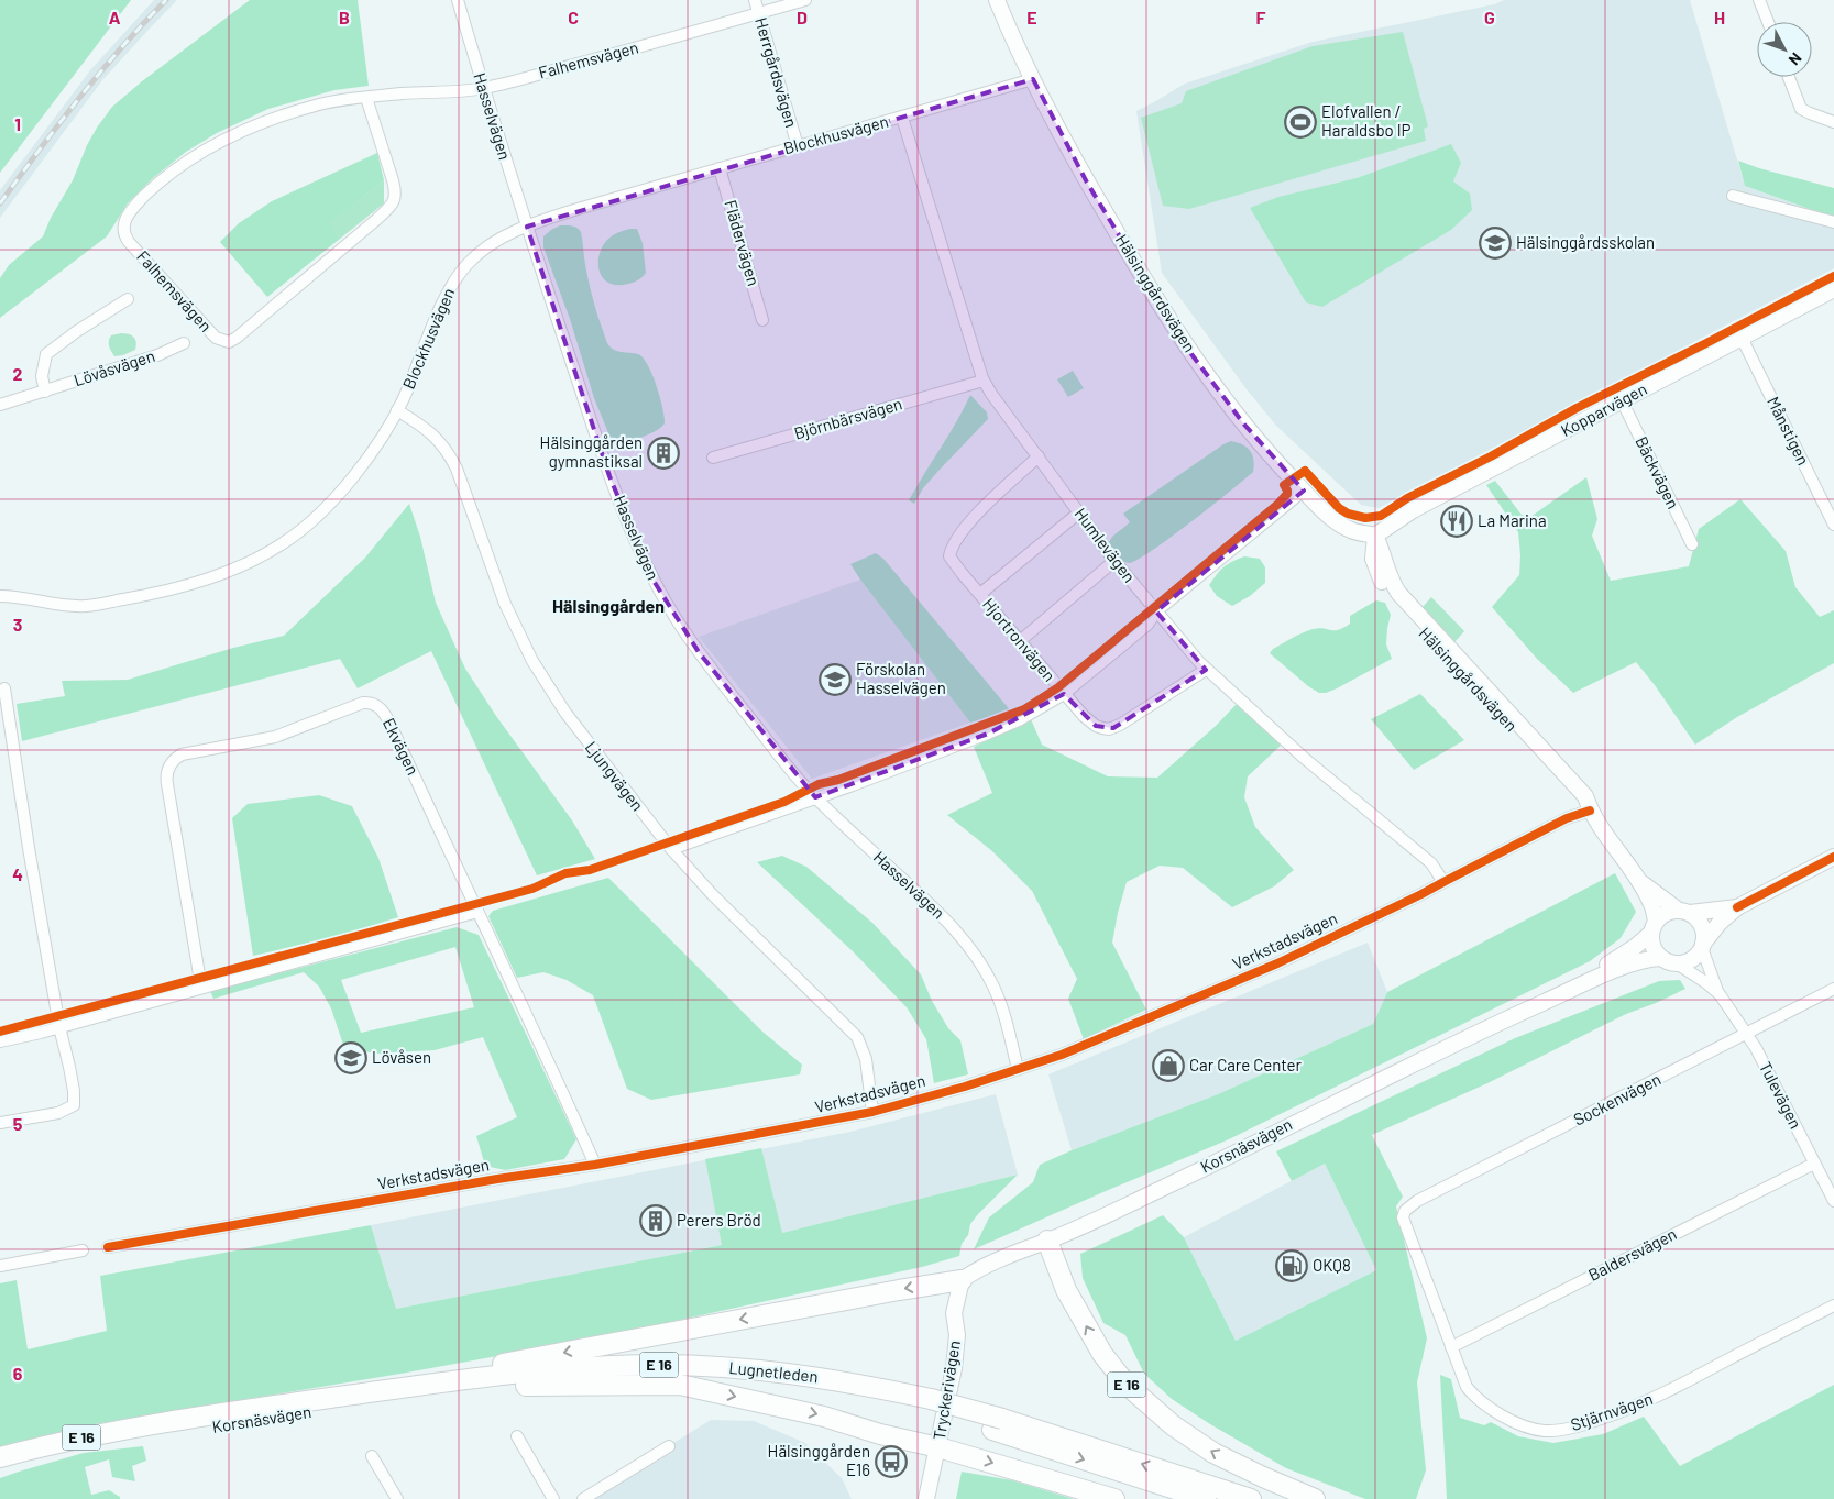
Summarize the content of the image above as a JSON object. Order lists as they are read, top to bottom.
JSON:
{
  "streets": {
    "highway": ["Korsnäsvägen", "E 16", "Lugnetleden"],
    "street": [
      "Falhemsvägen",
      "Herrgårdsvägen",
      "Hasselvägen",
      "Blockhusvägen",
      "Flädervägen",
      "Hälsinggårdsvägen",
      "Lövåsvägen",
      "Kopparvägen",
      "Björnbärsvägen",
      "Månstigen",
      "Bäckvägen",
      "Humlevägen",
      "Hjortronvägen",
      "Ekvägen",
      "Ljungvägen",
      "Verkstadsvägen",
      "Tulevägen",
      "Sockenvägen",
      "Baldersvägen",
      "Tryckerivägen",
      "Stjärnvägen"
    ]
  },
  "crossings": [
    ["Falhemsvägen", "Herrgårdsvägen"],
    ["Falhemsvägen", "Hasselvägen"],
    ["Herrgårdsvägen", "Blockhusvägen"],
    ["Hasselvägen", "Blockhusvägen"],
    ["Hasselvägen", "Verkstadsvägen"],
    ["Blockhusvägen", "Flädervägen"],
    ["Blockhusvägen", "Hälsinggårdsvägen"],
    ["Blockhusvägen", "Humlevägen"],
    ["Blockhusvägen", "Ljungvägen"],
    ["Hälsinggårdsvägen", "Kopparvägen"],
    ["Hälsinggårdsvägen", "Verkstadsvägen"],
    ["Hälsinggårdsvägen", "Tulevägen"],
    ["Hälsinggårdsvägen", "Korsnäsvägen"],
    ["Kopparvägen", "Månstigen"],
    ["Kopparvägen", "Bäckvägen"],
    ["Björnbärsvägen", "Humlevägen"],
    ["Humlevägen", "Hjortronvägen"],
    ["Humlevägen", "Verkstadsvägen"],
    ["Ekvägen", "Verkstadsvägen"],
    ["Ljungvägen", "Verkstadsvägen"],
    ["Tulevägen", "Sockenvägen"],
    ["Tulevägen", "Korsnäsvägen"],
    ["Tulevägen", "Baldersvägen"],
    ["Sockenvägen", "Stjärnvägen"],
    ["Korsnäsvägen", "E 16"],
    ["Korsnäsvägen", "Lugnetleden"],
    ["Korsnäsvägen", "Tryckerivägen"],
    ["Baldersvägen", "Stjärnvägen"],
    ["E 16", "Lugnetleden"],
    ["E 16", "Tryckerivägen"]
  ],
  "districts": ["Hälsinggården"],
  "places": {
    "sports": ["Elofvallen / Haraldsbo IP"],
    "school or university": ["Hälsinggårdsskolan", "Förskolan Hasselvägen", "Lövåsen"],
    "building": ["Hälsinggården gymnastiksal", "Perers Bröd"],
    "restaurant": ["La Marina"],
    "shop": ["Car Care Center"],
    "fuel station": ["OKQ8"],
    "bus stop": ["Hälsinggården E16"]
  },
  "north": "bottom right",
  "grid": {
    "columns": [
      "A",
      "B",
      "C",
      "D",
      "E",
      "F",
      "G",
      "H"
    ],
    "rows": [
      "1",
      "2",
      "3",
      "4",
      "5",
      "6"
    ]
  }
}
